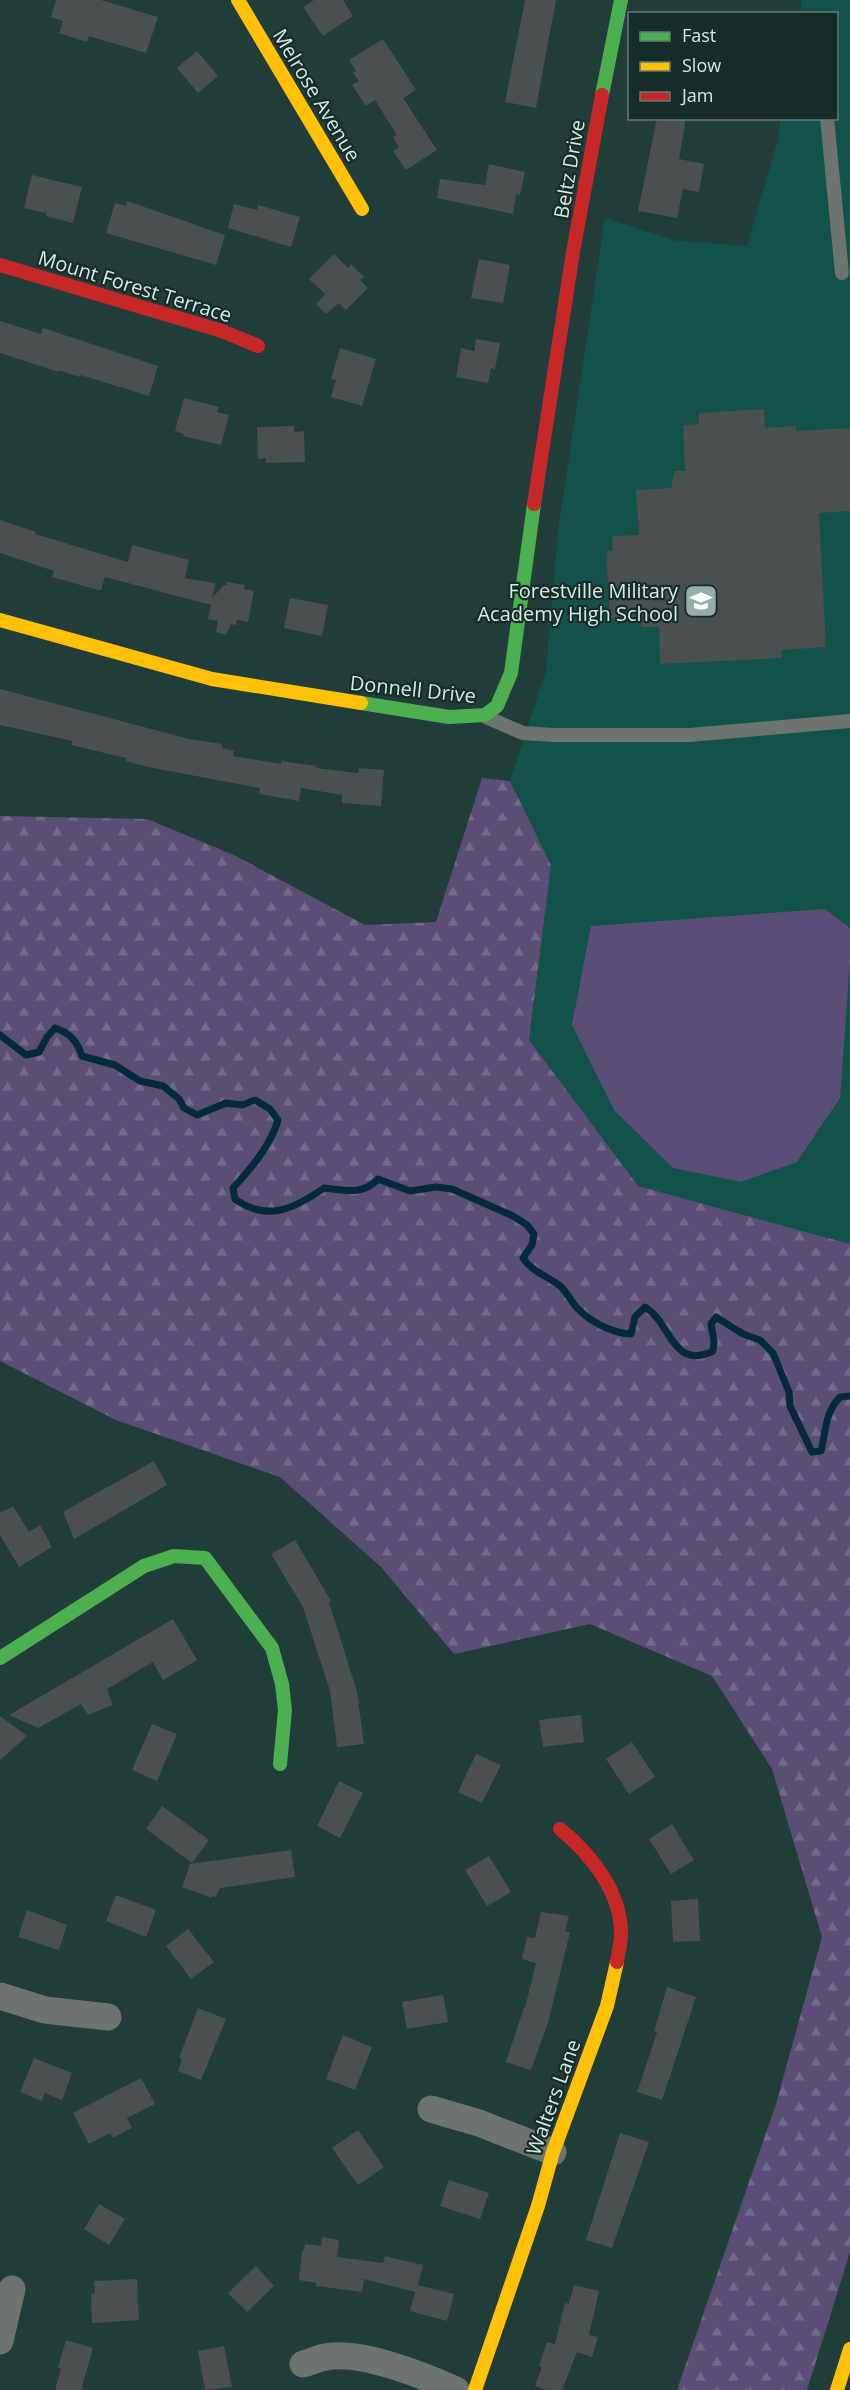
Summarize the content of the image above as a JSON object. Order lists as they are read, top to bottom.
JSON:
{
  "streets": {
    "main road": [
      "Melrose Avenue",
      "Beltz Drive",
      "Mount Forest Terrace",
      "Donnell Drive",
      "Walters Lane"
    ]
  },
  "crossings": [
    ["Beltz Drive", "Donnell Drive"]
  ],
  "places": {
    "school or university": ["Forestville Military Academy High School"]
  },
  "legend": ["Fast", "Slow", "Jam"]
}
